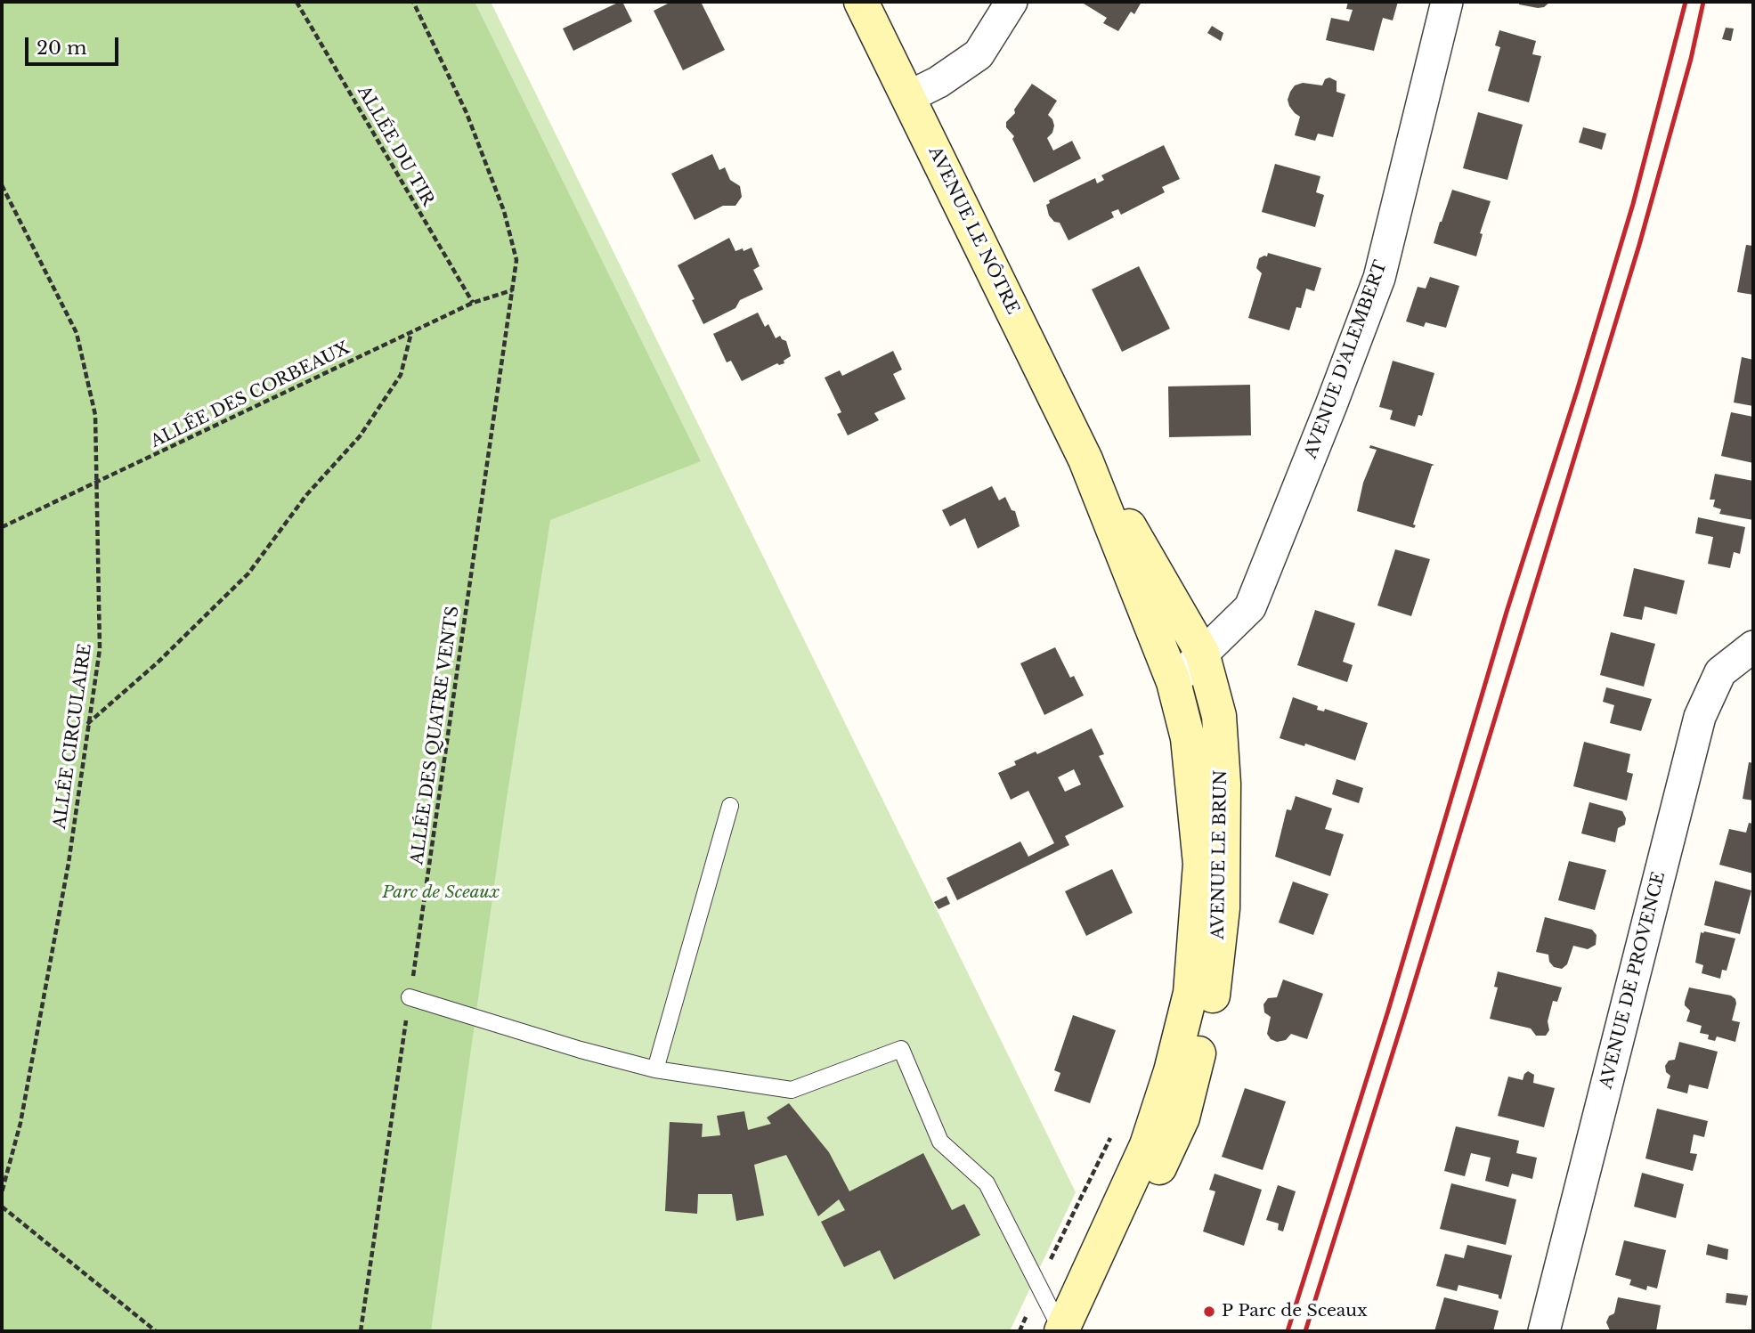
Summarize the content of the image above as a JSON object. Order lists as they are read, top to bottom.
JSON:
{
  "streets": {
    "main road": ["AVENUE LE NÔTRE", "AVENUE LE BRUN"],
    "street": ["AVENUE D'ALEMBERT", "AVENUE DE PROVENCE"],
    "path": [
      "ALLÉE DU TIR",
      "ALLÉE DES CORBEAUX",
      "ALLÉE DES QUATRE VENTS",
      "ALLÉE CIRCULAIRE"
    ]
  },
  "crossings": [
    ["ALLÉE DU TIR", "ALLÉE DES CORBEAUX"],
    ["AVENUE LE NÔTRE", "AVENUE D'ALEMBERT"],
    ["AVENUE LE NÔTRE", "AVENUE LE BRUN"],
    ["AVENUE D'ALEMBERT", "AVENUE LE BRUN"],
    ["ALLÉE DES CORBEAUX", "ALLÉE DES QUATRE VENTS"],
    ["ALLÉE DES CORBEAUX", "ALLÉE CIRCULAIRE"]
  ],
  "parks": ["Parc de Sceaux"],
  "places": ["P Parc de Sceaux"],
  "scale_bar": "20 m"
}
